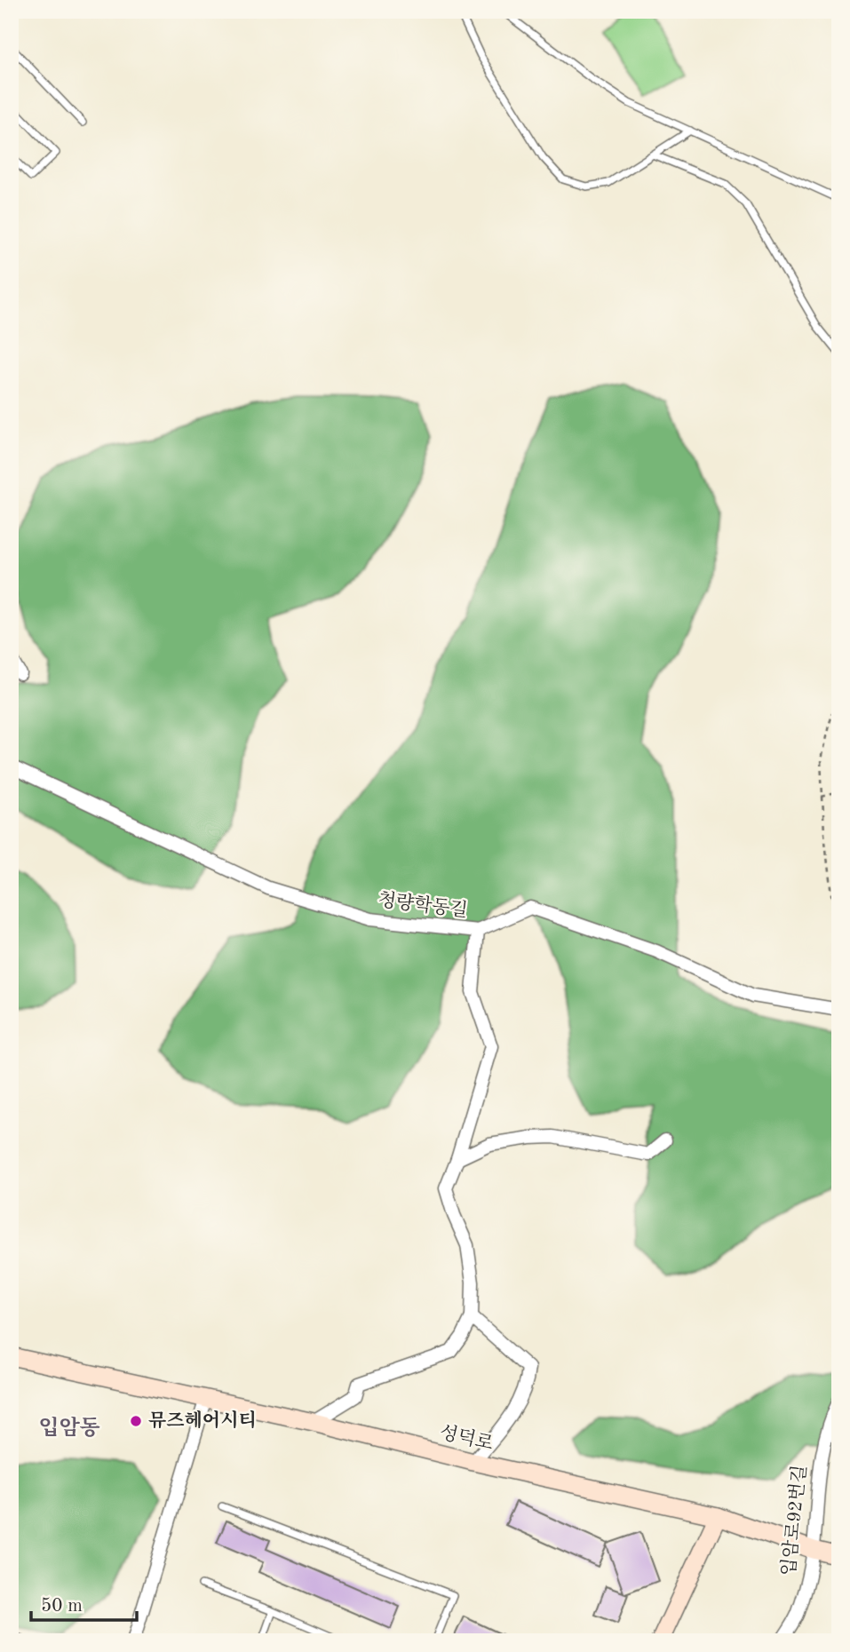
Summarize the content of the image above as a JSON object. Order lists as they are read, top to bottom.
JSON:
{
  "streets": {
    "street": ["청량학동길", "성덕로", "입암로92번길"]
  },
  "crossings": [
    ["성덕로", "입암로92번길"]
  ],
  "districts": ["입암동"],
  "places": ["뮤즈헤어시티"],
  "scale_bar": "50 m"
}
